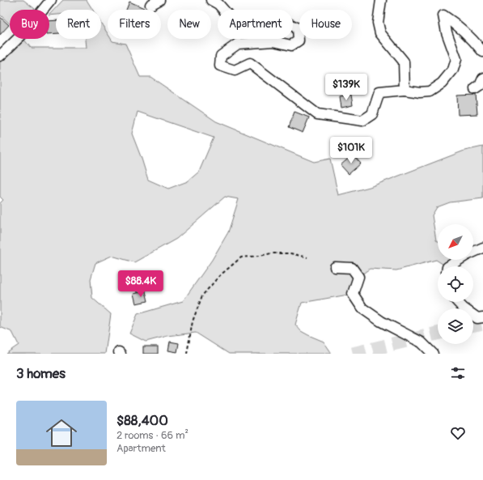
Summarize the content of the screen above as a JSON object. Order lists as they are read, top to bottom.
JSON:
{
  "north": "bottom left",
  "page": {
    "chip": [
      "Buy",
      "Rent",
      "Filters",
      "New",
      "Apartment",
      "House"
    ],
    "price": ["$139K", "$101K", "$88.4K"],
    "heading": "3 homes",
    "list": [
      {
        "name": "$88,400",
        "note": "2 rooms · 66 m² · Apartment"
      }
    ]
  }
}
